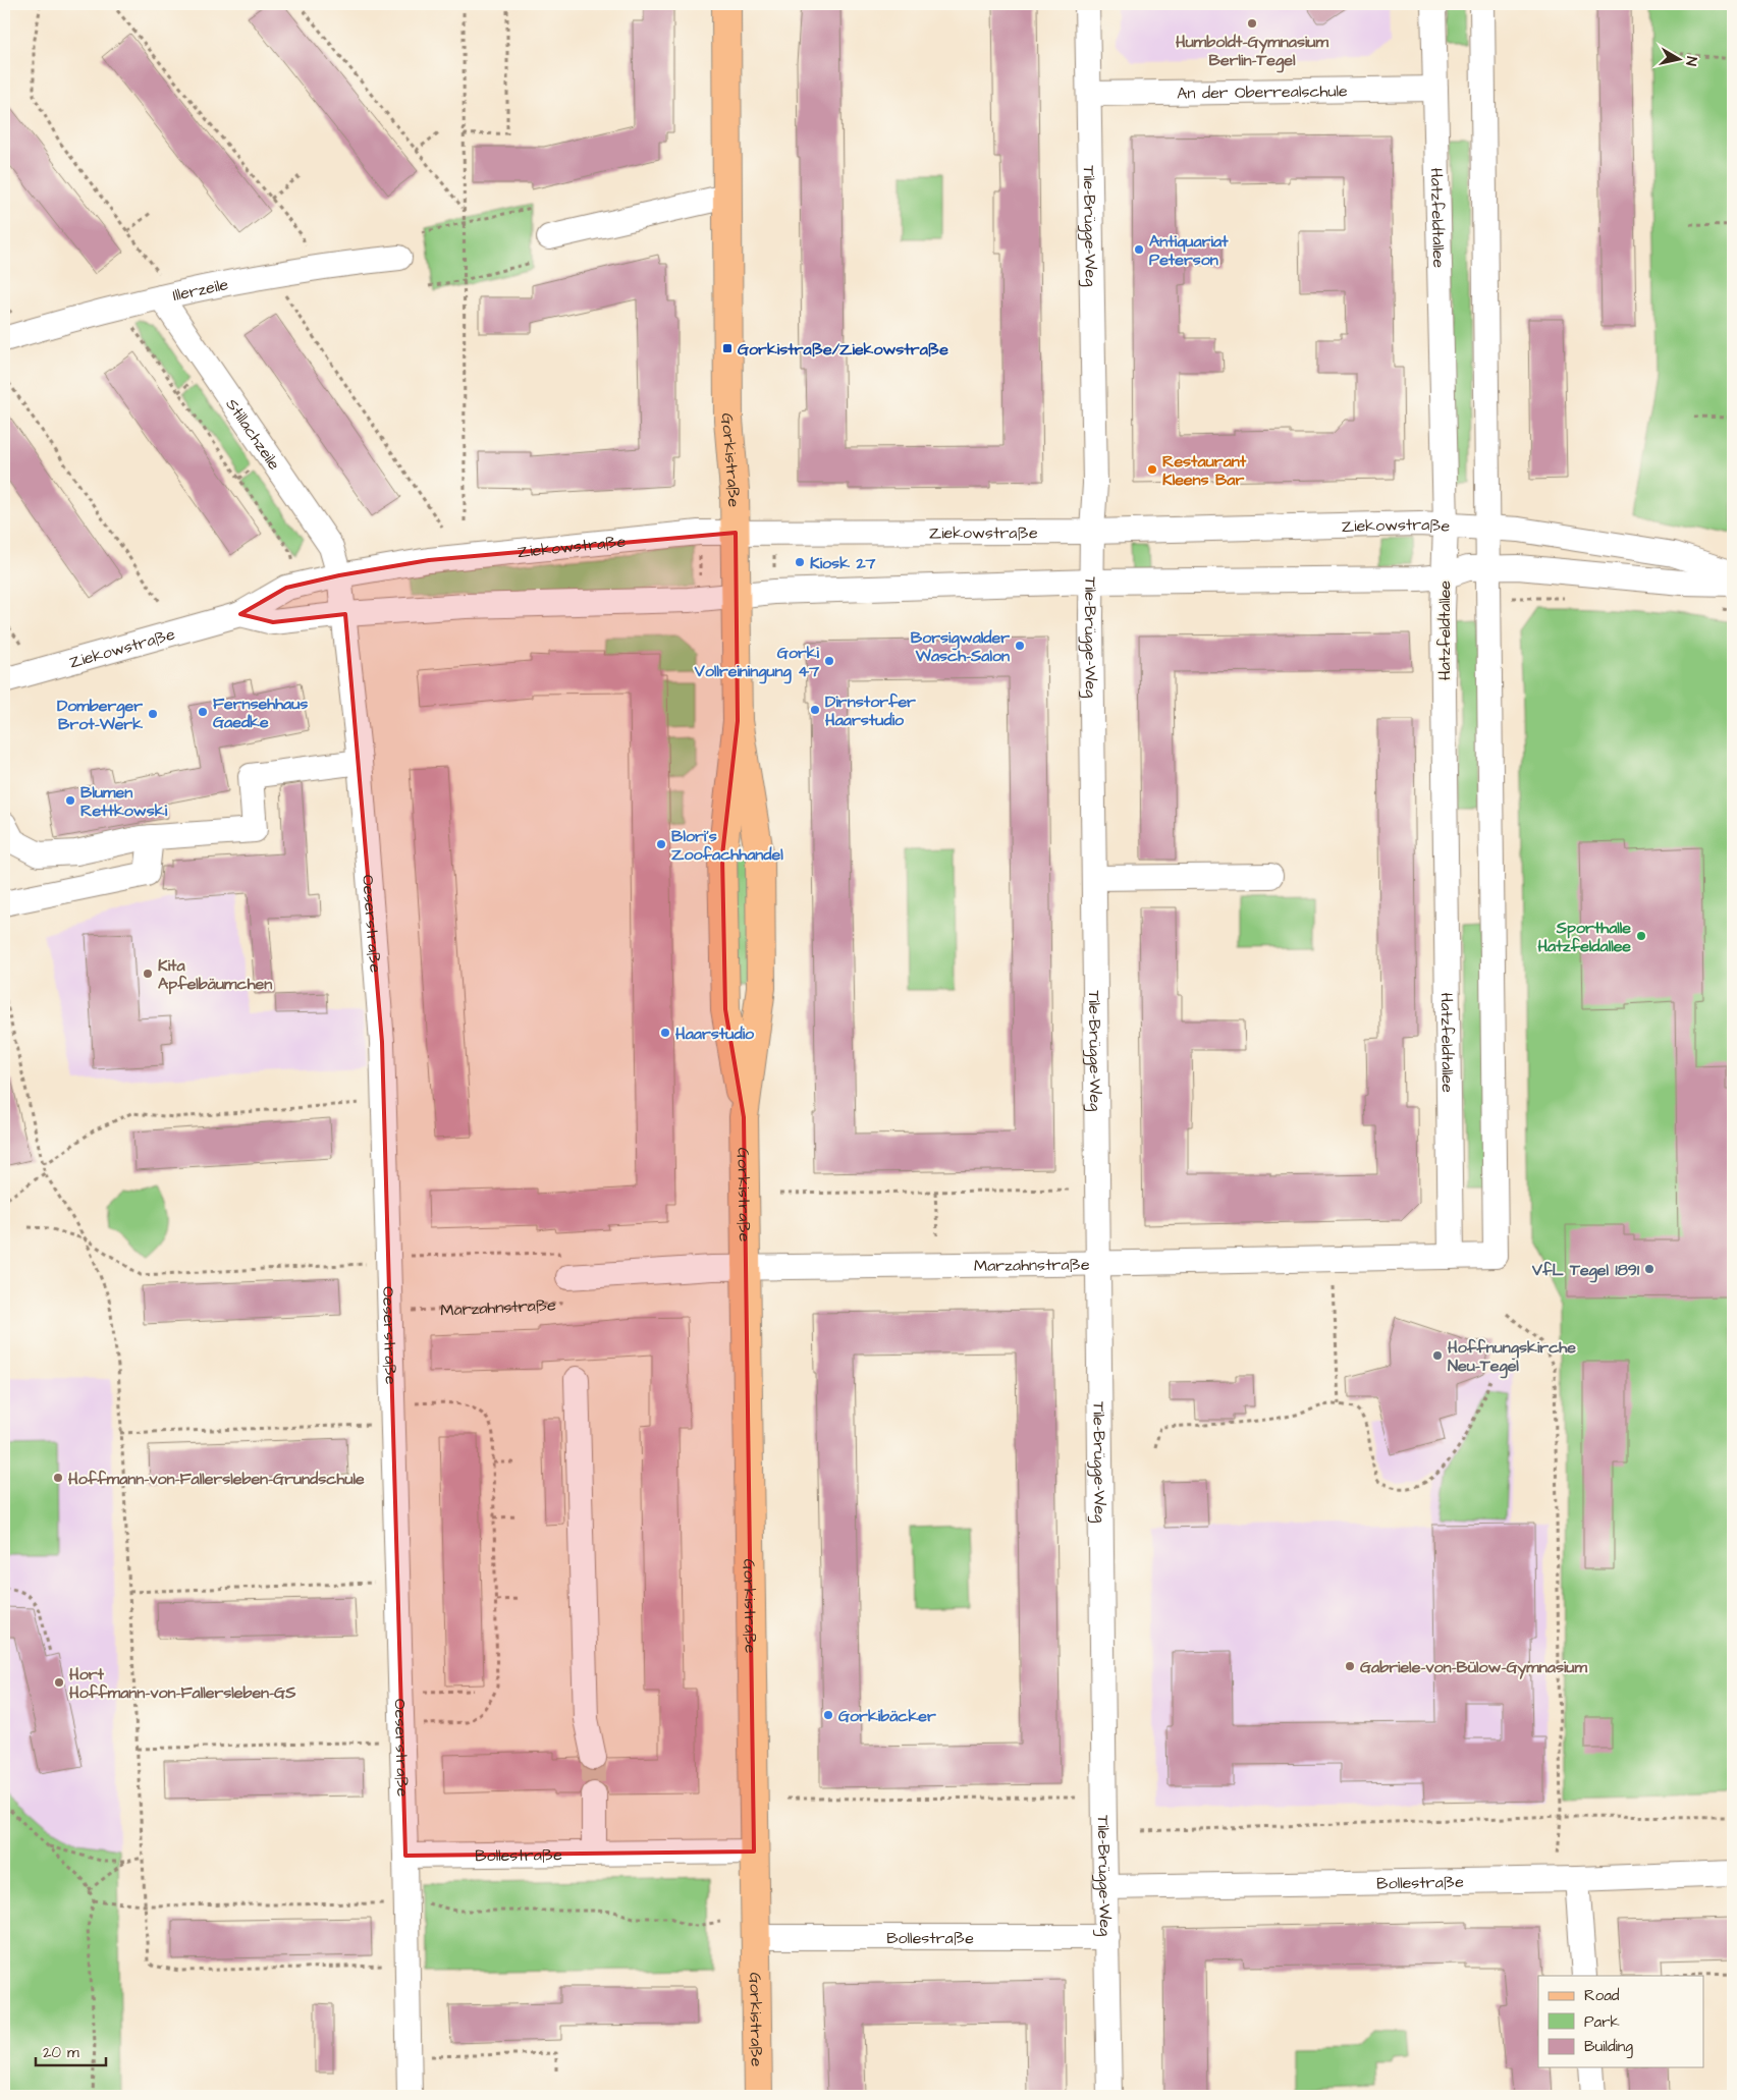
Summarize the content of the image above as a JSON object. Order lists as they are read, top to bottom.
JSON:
{
  "streets": {
    "main road": ["Gorkistraße"],
    "street": [
      "An der Oberrealschule",
      "Hatzfeldtallee",
      "Tile-Brügge-Weg",
      "Illerzeile",
      "Stillachzeile",
      "Ziekowstraße",
      "Oeserstraße",
      "Marzahnstraße",
      "Bollestraße"
    ]
  },
  "crossings": [
    ["An der Oberrealschule", "Hatzfeldtallee"],
    ["An der Oberrealschule", "Tile-Brügge-Weg"],
    ["Hatzfeldtallee", "Ziekowstraße"],
    ["Hatzfeldtallee", "Marzahnstraße"],
    ["Tile-Brügge-Weg", "Ziekowstraße"],
    ["Tile-Brügge-Weg", "Marzahnstraße"],
    ["Tile-Brügge-Weg", "Bollestraße"],
    ["Illerzeile", "Stillachzeile"],
    ["Stillachzeile", "Ziekowstraße"],
    ["Stillachzeile", "Oeserstraße"],
    ["Gorkistraße", "Ziekowstraße"],
    ["Gorkistraße", "Marzahnstraße"],
    ["Gorkistraße", "Bollestraße"],
    ["Ziekowstraße", "Oeserstraße"],
    ["Ziekowstraße", "Marzahnstraße"],
    ["Oeserstraße", "Bollestraße"]
  ],
  "places": {
    "other": [
      "Humboldt-Gymnasium Berlin-Tegel",
      "Antiquariat Peterson",
      "Restaurant Kleens Bar",
      "Kiosk 27",
      "Borsigwalder Wasch-Salon",
      "Gorki Vollreiningung 47",
      "Dirnstorfer Haarstudio",
      "Fernsehhaus Gaedke",
      "Domberger Brot-Werk",
      "Blumen Rettkowski",
      "Blori's Zoofachhandel",
      "Sporthalle Hatzfeldallee",
      "Kita Apfelbäumchen",
      "Haarstudio",
      "VfL Tegel 1891",
      "Hoffnungskirche Neu-Tegel",
      "Hoffmann-von-Fallersleben-Grundschule",
      "Gabriele-von-Bülow-Gymnasium",
      "Hort Hoffmann-von-Fallersleben-GS",
      "Gorkibäcker"
    ],
    "transit": ["Gorkistraße/Ziekowstraße"]
  },
  "legend": ["Road", "Park", "Building"],
  "scale_bar": "20 m",
  "north": "right"
}
